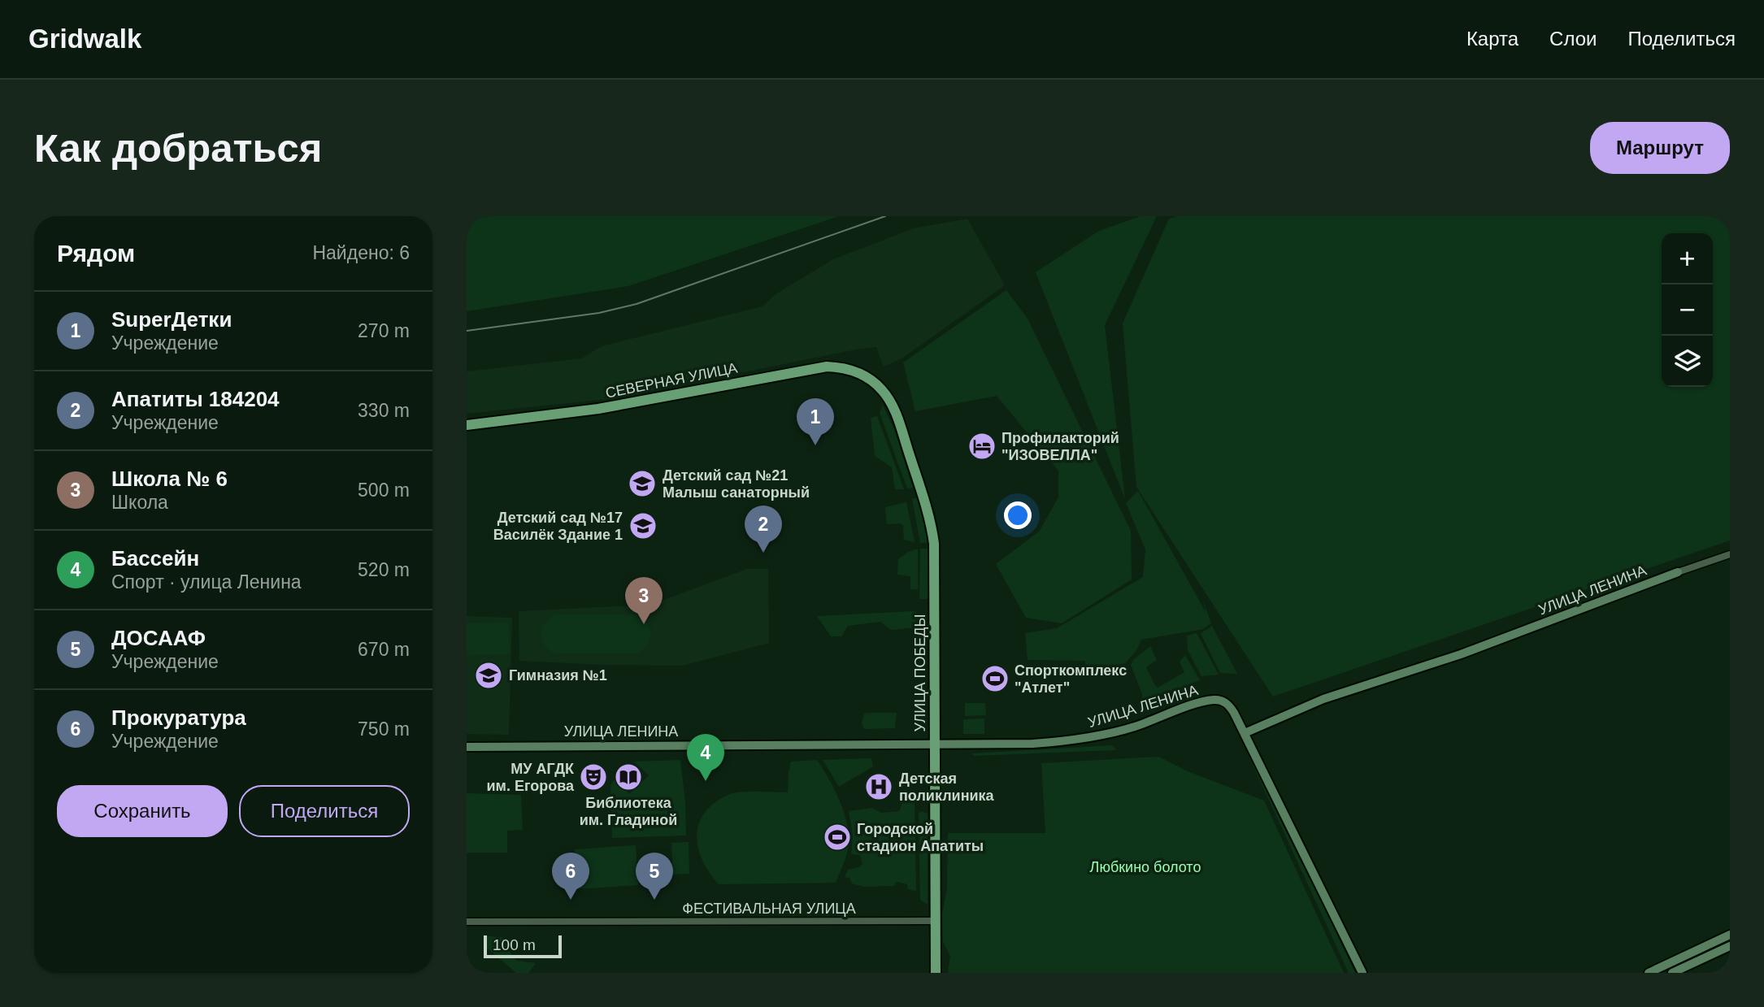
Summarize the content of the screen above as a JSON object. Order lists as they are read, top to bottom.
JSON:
{
  "streets": {
    "main road": ["СЕВЕРНАЯ УЛИЦА", "УЛИЦА ПОБЕДЫ"],
    "street": ["УЛИЦА ЛЕНИНА", "ФЕСТИВАЛЬНАЯ УЛИЦА"]
  },
  "crossings": [
    ["СЕВЕРНАЯ УЛИЦА", "УЛИЦА ПОБЕДЫ"],
    ["УЛИЦА ЛЕНИНА", "УЛИЦА ПОБЕДЫ"],
    ["УЛИЦА ПОБЕДЫ", "ФЕСТИВАЛЬНАЯ УЛИЦА"]
  ],
  "parks": ["Любкино болото"],
  "places": {
    "hotel": ["Профилакторий \"ИЗОВЕЛЛА\""],
    "school or university": ["Детский сад №21 Малыш санаторный", "Детский сад №17 Василёк Здание 1", "Гимназия №1"],
    "sports": ["Спорткомплекс \"Атлет\"", "Городской стадион Апатиты"],
    "theatre": ["МУ АГДК им. Егорова"],
    "library": ["Библиотека им. Гладиной"],
    "hospital": ["Детская поликлиника"]
  },
  "scale_bar": "100 m",
  "page": {
    "header": "Gridwalk",
    "nav": ["Карта", "Слои", "Поделиться"],
    "buttons": [
      "Маршрут",
      ["Сохранить", "Поделиться"]
    ],
    "title": "Как добраться",
    "heading": ["Рядом", "Найдено: 6"],
    "map_buttons": ["+", "−"],
    "list": [
      {
        "mark": "1",
        "name": "SuperДетки",
        "note": "Учреждение",
        "value": "270 m"
      },
      {
        "mark": "2",
        "name": "Апатиты 184204",
        "note": "Учреждение",
        "value": "330 m"
      },
      {
        "mark": "3",
        "name": "Школа № 6",
        "note": "Школа",
        "value": "500 m"
      },
      {
        "mark": "4",
        "name": "Бассейн",
        "note": "Спорт · улица Ленина",
        "value": "520 m"
      },
      {
        "mark": "5",
        "name": "ДОСААФ",
        "note": "Учреждение",
        "value": "670 m"
      },
      {
        "mark": "6",
        "name": "Прокуратура",
        "note": "Учреждение",
        "value": "750 m"
      }
    ],
    "pins": [
      "1",
      "2",
      "3",
      "4",
      "5",
      "6"
    ],
    "scale": "100 m"
  }
}
